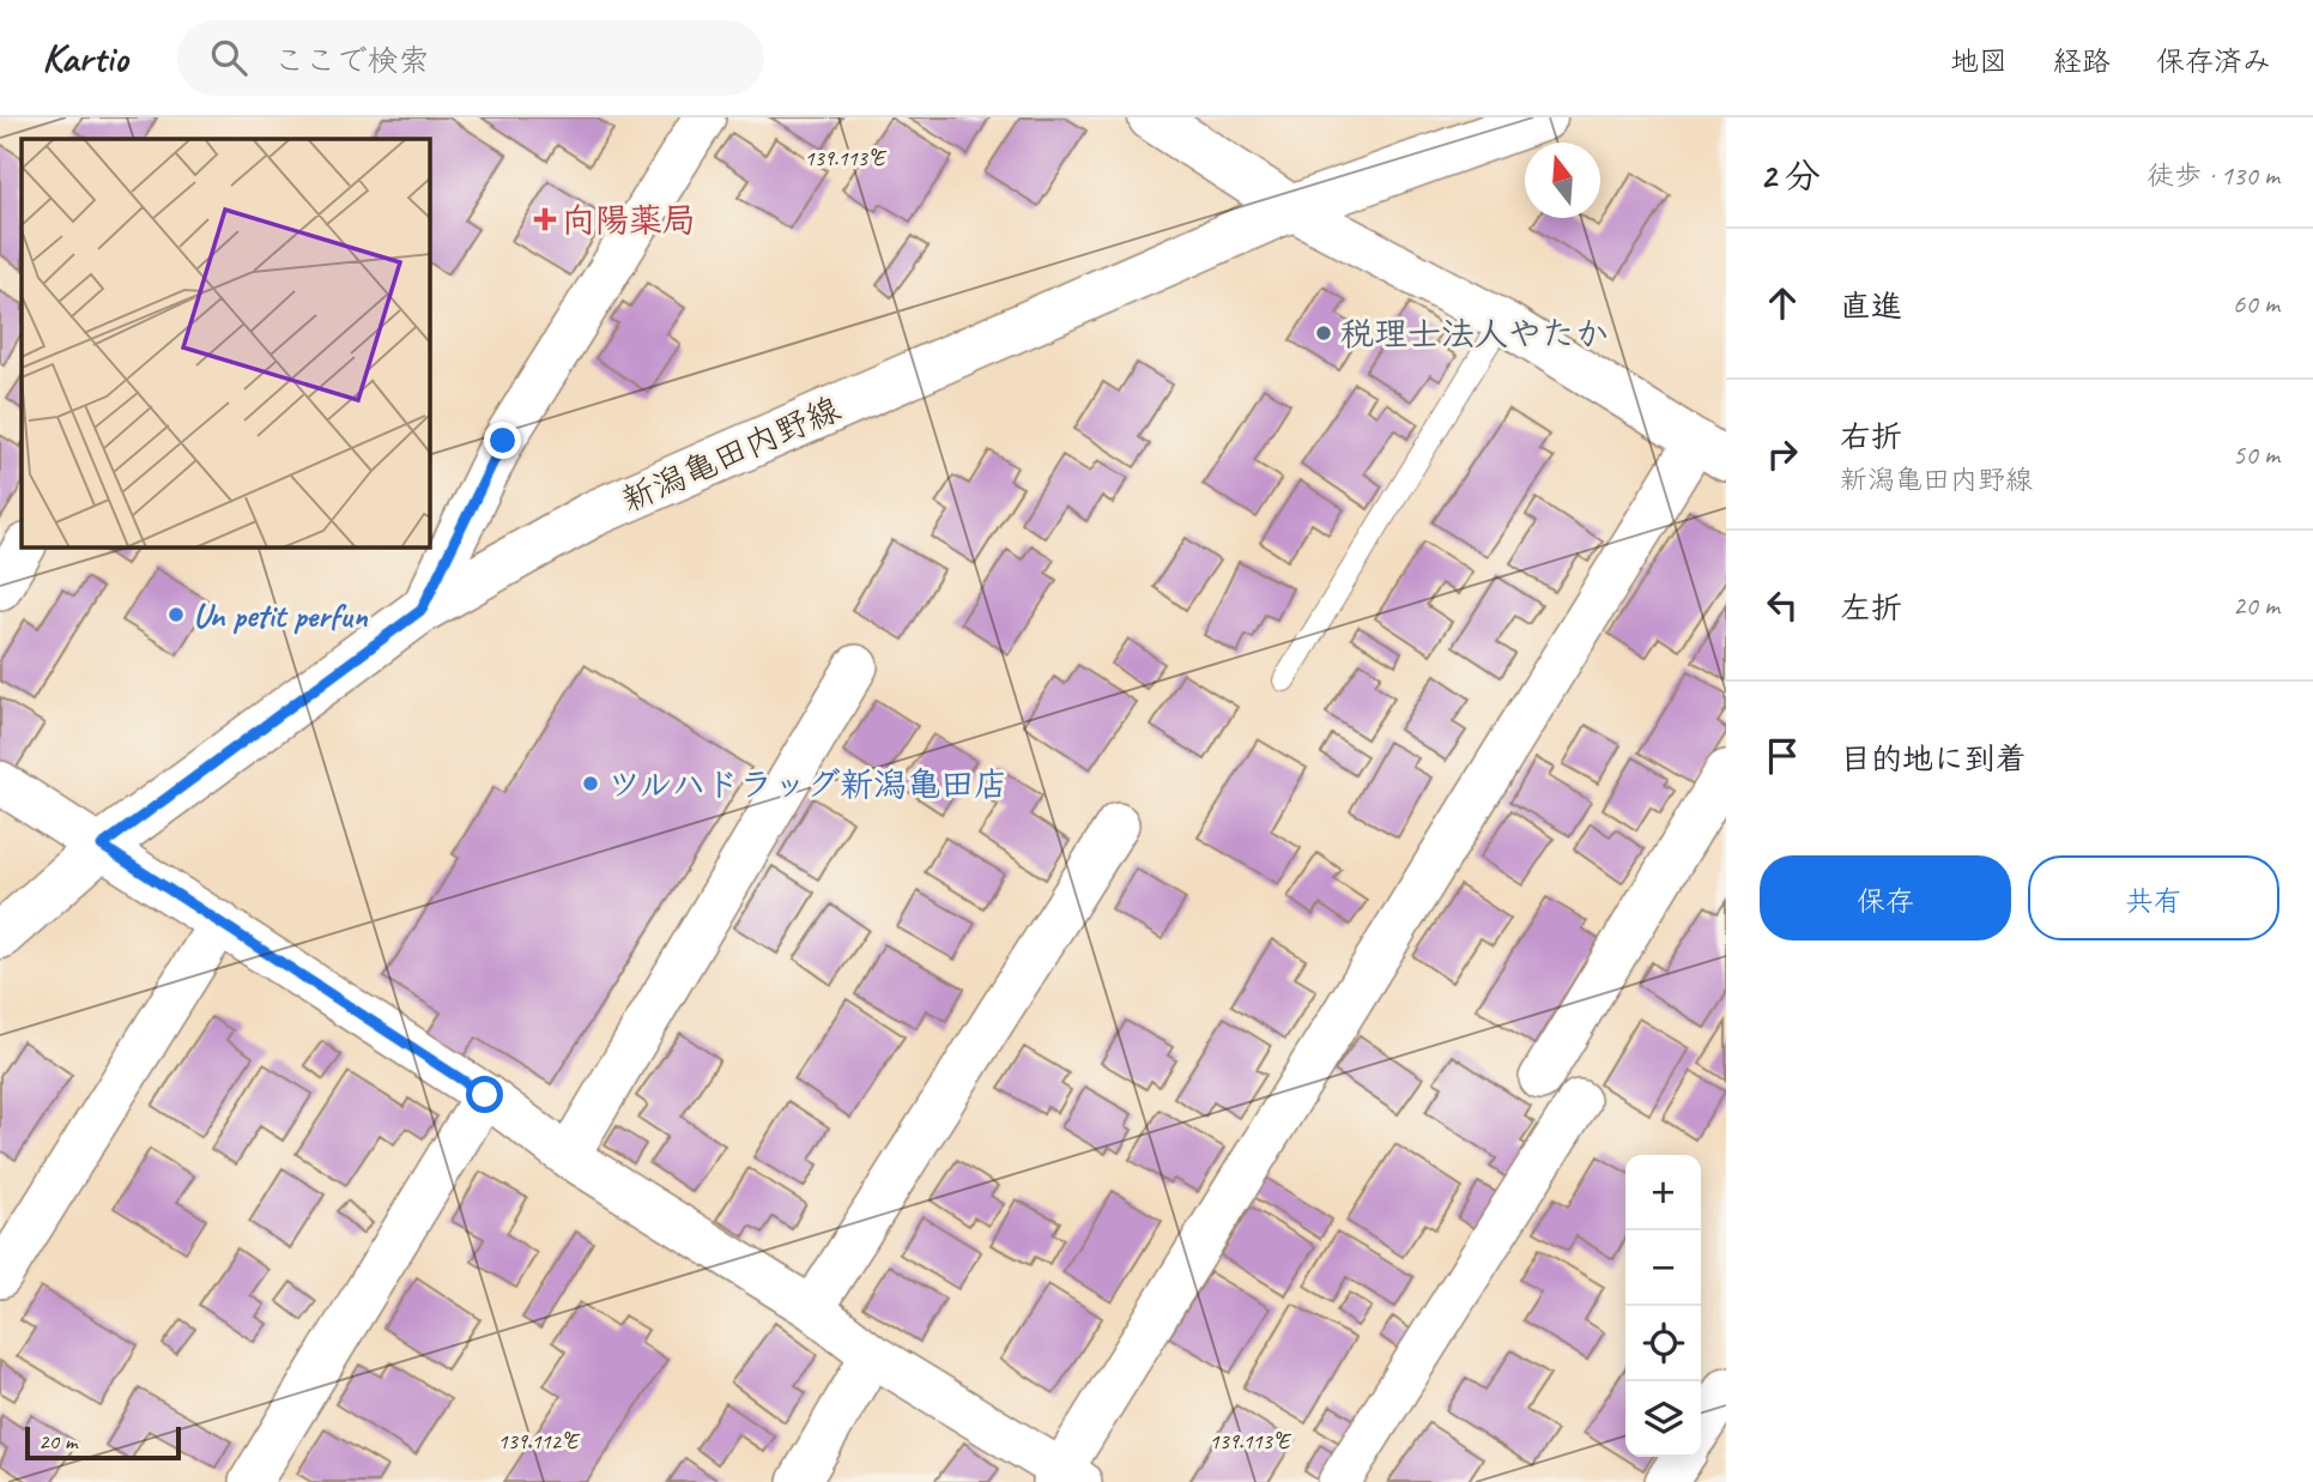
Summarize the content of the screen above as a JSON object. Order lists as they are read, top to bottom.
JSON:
{
  "streets": {
    "main road": ["新潟亀田内野線"]
  },
  "places": {
    "health": ["向陽薬局"],
    "other": ["税理士法人やたか", "Un petit perfun", "ツルハドラッグ新潟亀田店"]
  },
  "scale_bar": "20 m",
  "north": "top",
  "page": {
    "header": "Kartio",
    "search": "ここで検索",
    "nav": ["地図", "経路", "保存済み"],
    "heading": ["2 分", "徒歩 · 130 m"],
    "list": [
      ["直進", "60 m"],
      ["右折", "新潟亀田内野線", "50 m"],
      ["左折", "20 m"],
      "目的地に到着"
    ],
    "buttons": ["保存", "共有"],
    "map_buttons": ["+", "−"],
    "scale": "20 m"
  },
  "coordinates": ["139.113°E", "139.112°E"]
}
